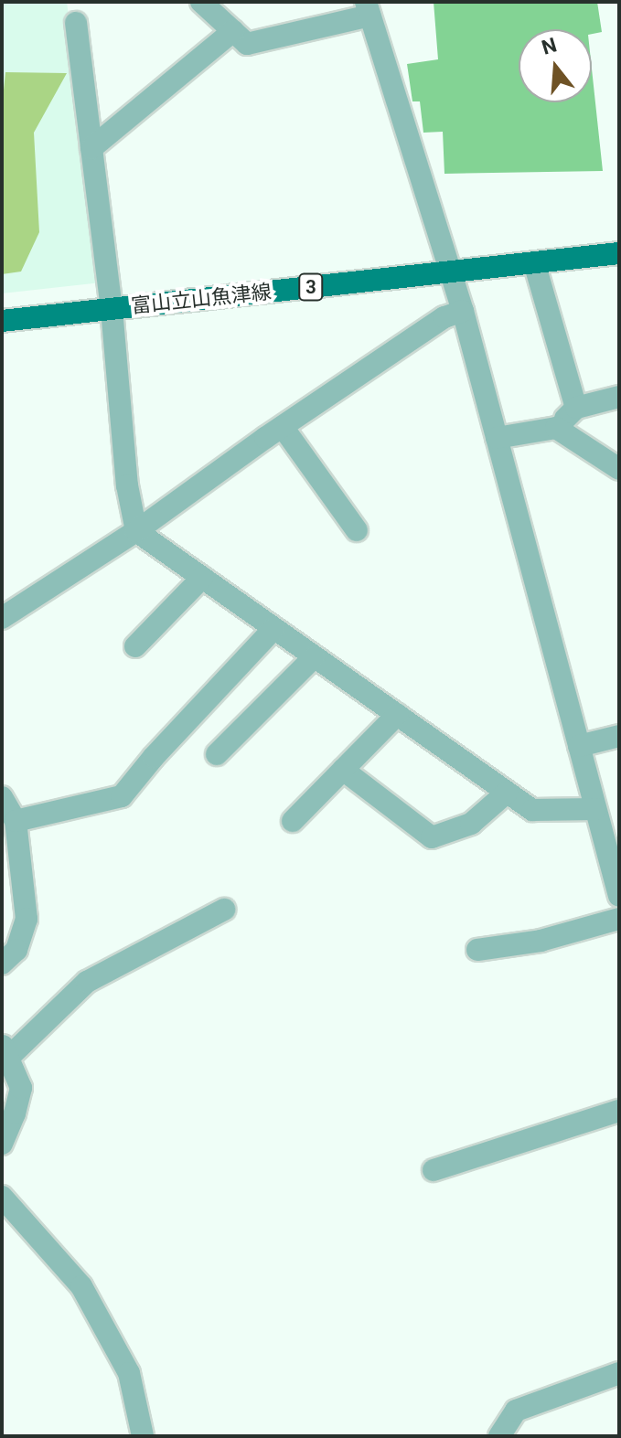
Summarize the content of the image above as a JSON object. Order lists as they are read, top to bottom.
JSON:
{
  "streets": {
    "main road": ["3", "富山立山魚津線"]
  },
  "north": "top"
}
